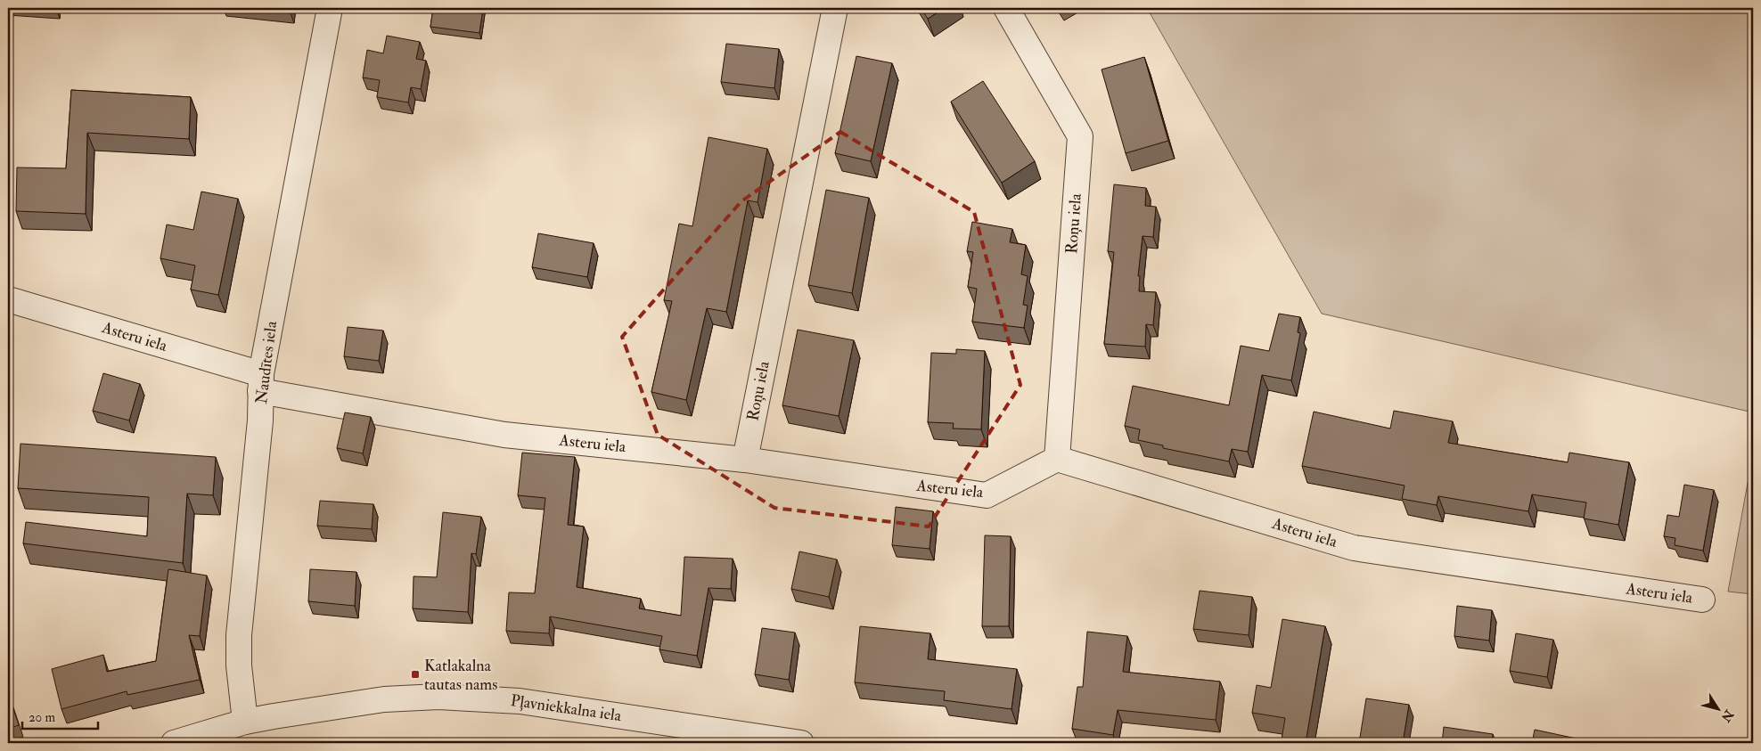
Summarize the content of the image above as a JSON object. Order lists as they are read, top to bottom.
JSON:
{
  "streets": {
    "street": [
      "Roņu iela",
      "Asteru iela",
      "Naudītes iela",
      "Pļavniekkalna iela"
    ]
  },
  "crossings": [
    ["Roņu iela", "Asteru iela"],
    ["Asteru iela", "Naudītes iela"],
    ["Naudītes iela", "Pļavniekkalna iela"]
  ],
  "places": {
    "transit": ["Katlakalna tautas nams"]
  },
  "scale_bar": "20 m",
  "north": "bottom right"
}
